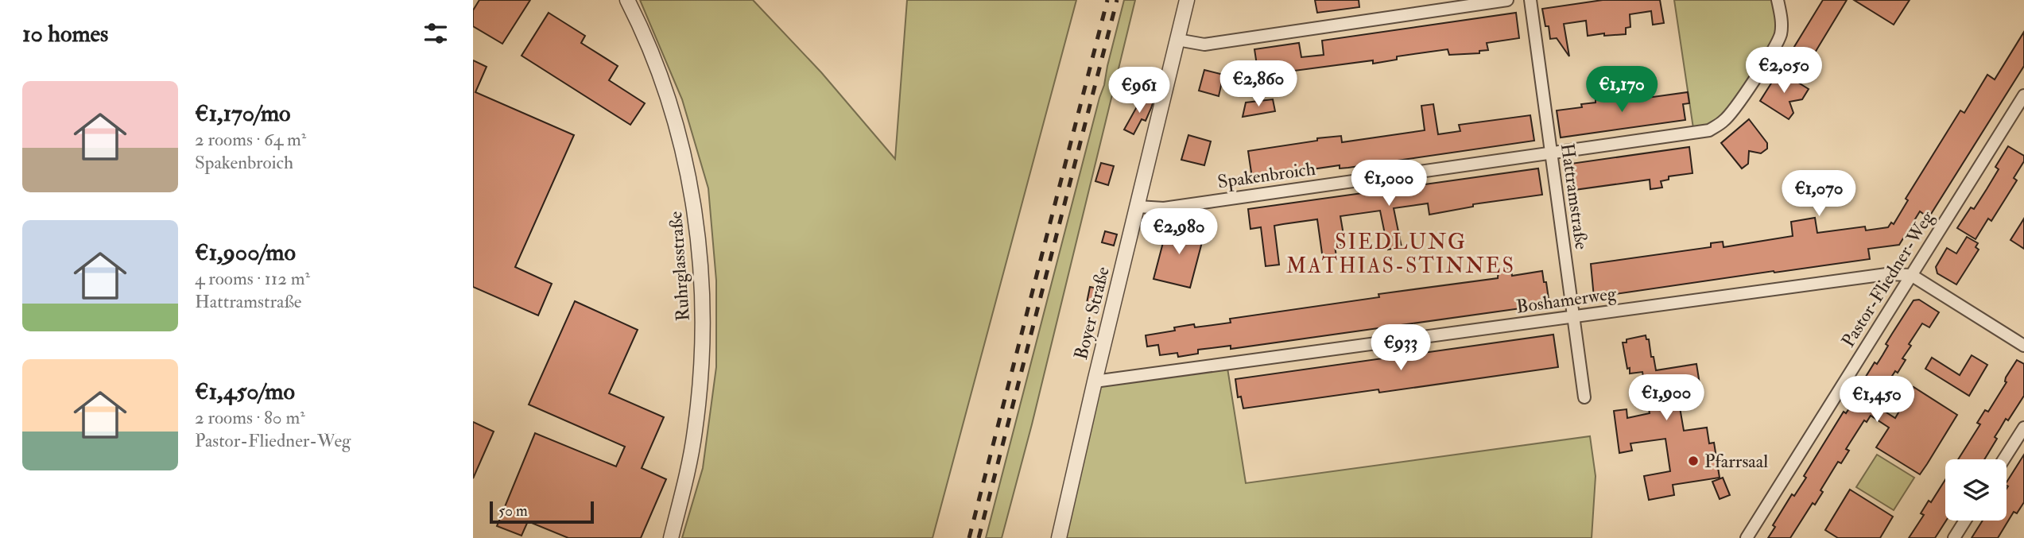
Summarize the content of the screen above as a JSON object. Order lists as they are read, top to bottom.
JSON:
{
  "streets": {
    "street": [
      "Spakenbroich",
      "Hattramstraße",
      "Ruhrglasstraße",
      "Pastor-Fliedner-Weg",
      "Boshamerweg",
      "Boyer Straße"
    ]
  },
  "crossings": [
    ["Spakenbroich", "Hattramstraße"],
    ["Spakenbroich", "Boyer Straße"],
    ["Hattramstraße", "Boshamerweg"],
    ["Pastor-Fliedner-Weg", "Boshamerweg"],
    ["Boshamerweg", "Boyer Straße"]
  ],
  "districts": ["SIEDLUNG MATHIAS-STINNES"],
  "places": ["Pfarrsaal"],
  "scale_bar": "50 m",
  "page": {
    "heading": "10 homes",
    "price": [
      "€2,050",
      "€2,860",
      "€1,170",
      "€961",
      "€1,000",
      "€1,070",
      "€2,980",
      "€933",
      "€1,900",
      "€1,450"
    ],
    "list": [
      {
        "name": "€1,170/mo",
        "note": "2 rooms · 64 m² · Spakenbroich"
      },
      {
        "name": "€1,900/mo",
        "note": "4 rooms · 112 m² · Hattramstraße"
      },
      {
        "name": "€1,450/mo",
        "note": "2 rooms · 80 m² · Pastor-Fliedner-Weg"
      }
    ],
    "scale": "50 m"
  }
}
